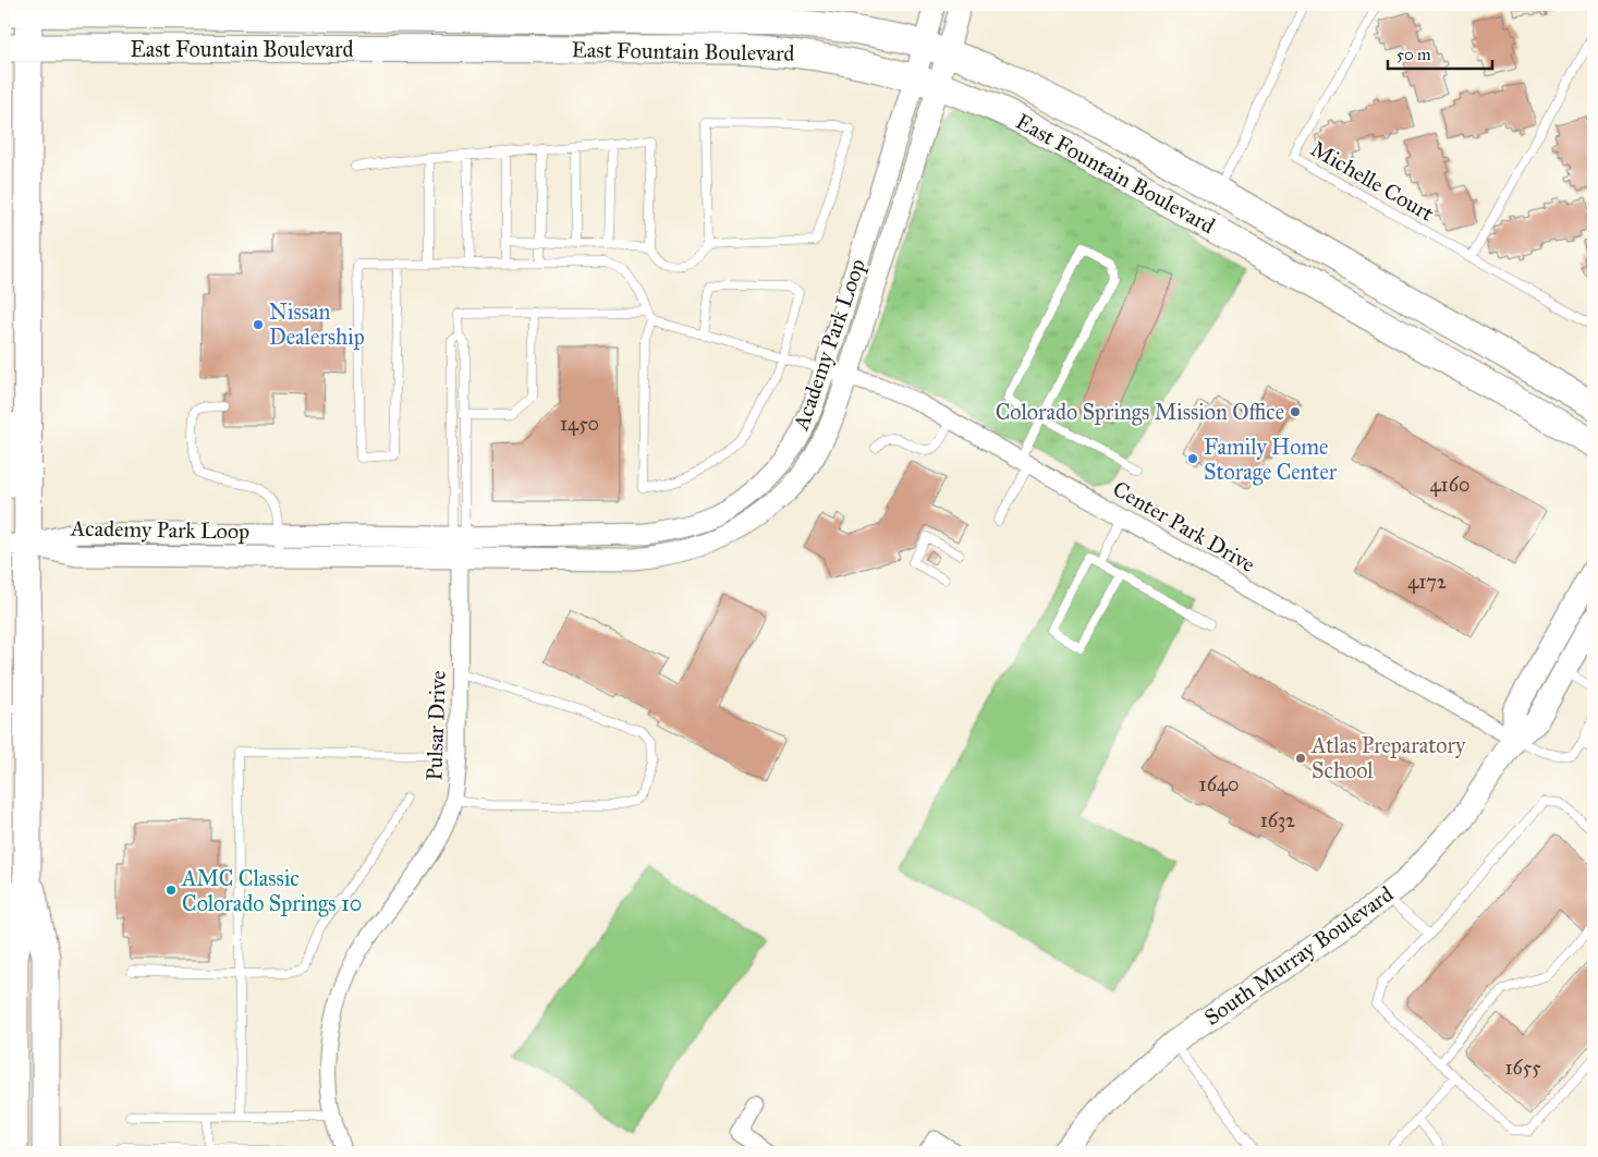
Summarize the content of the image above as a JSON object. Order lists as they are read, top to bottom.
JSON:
{
  "streets": {
    "highway": ["East Fountain Boulevard"],
    "main road": ["South Murray Boulevard"],
    "street": ["Academy Park Loop", "Center Park Drive", "Pulsar Drive"],
    "lane": ["Michelle Court"]
  },
  "crossings": [
    ["East Fountain Boulevard", "Academy Park Loop"],
    ["Academy Park Loop", "Center Park Drive"],
    ["Academy Park Loop", "Pulsar Drive"],
    ["Center Park Drive", "South Murray Boulevard"]
  ],
  "places": [
    "Nissan Dealership",
    "Colorado Springs Mission Office",
    "Family Home Storage Center",
    "Atlas Preparatory School",
    "AMC Classic Colorado Springs 10"
  ],
  "house_numbers": [
    "1450",
    "4160",
    "4172",
    "1640",
    "1632",
    "1655"
  ],
  "scale_bar": "50 m"
}
